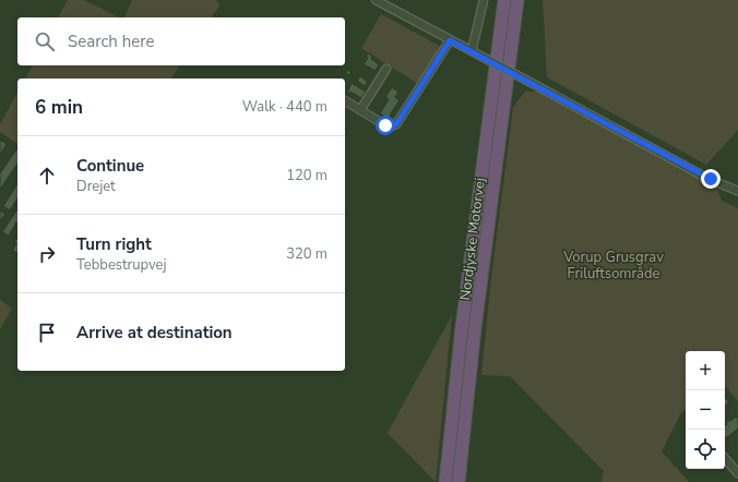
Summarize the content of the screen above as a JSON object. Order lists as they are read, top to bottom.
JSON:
{
  "streets": {
    "highway": ["Nordjyske Motorvej"]
  },
  "parks": ["Vorup Grusgrav Friluftsområde"],
  "page": {
    "search": "Search here",
    "heading": ["6 min", "Walk · 440 m"],
    "list": [
      ["Continue", "Drejet", "120 m"],
      ["Turn right", "Tebbestrupvej", "320 m"],
      "Arrive at destination"
    ],
    "map_buttons": ["+", "−"]
  }
}
